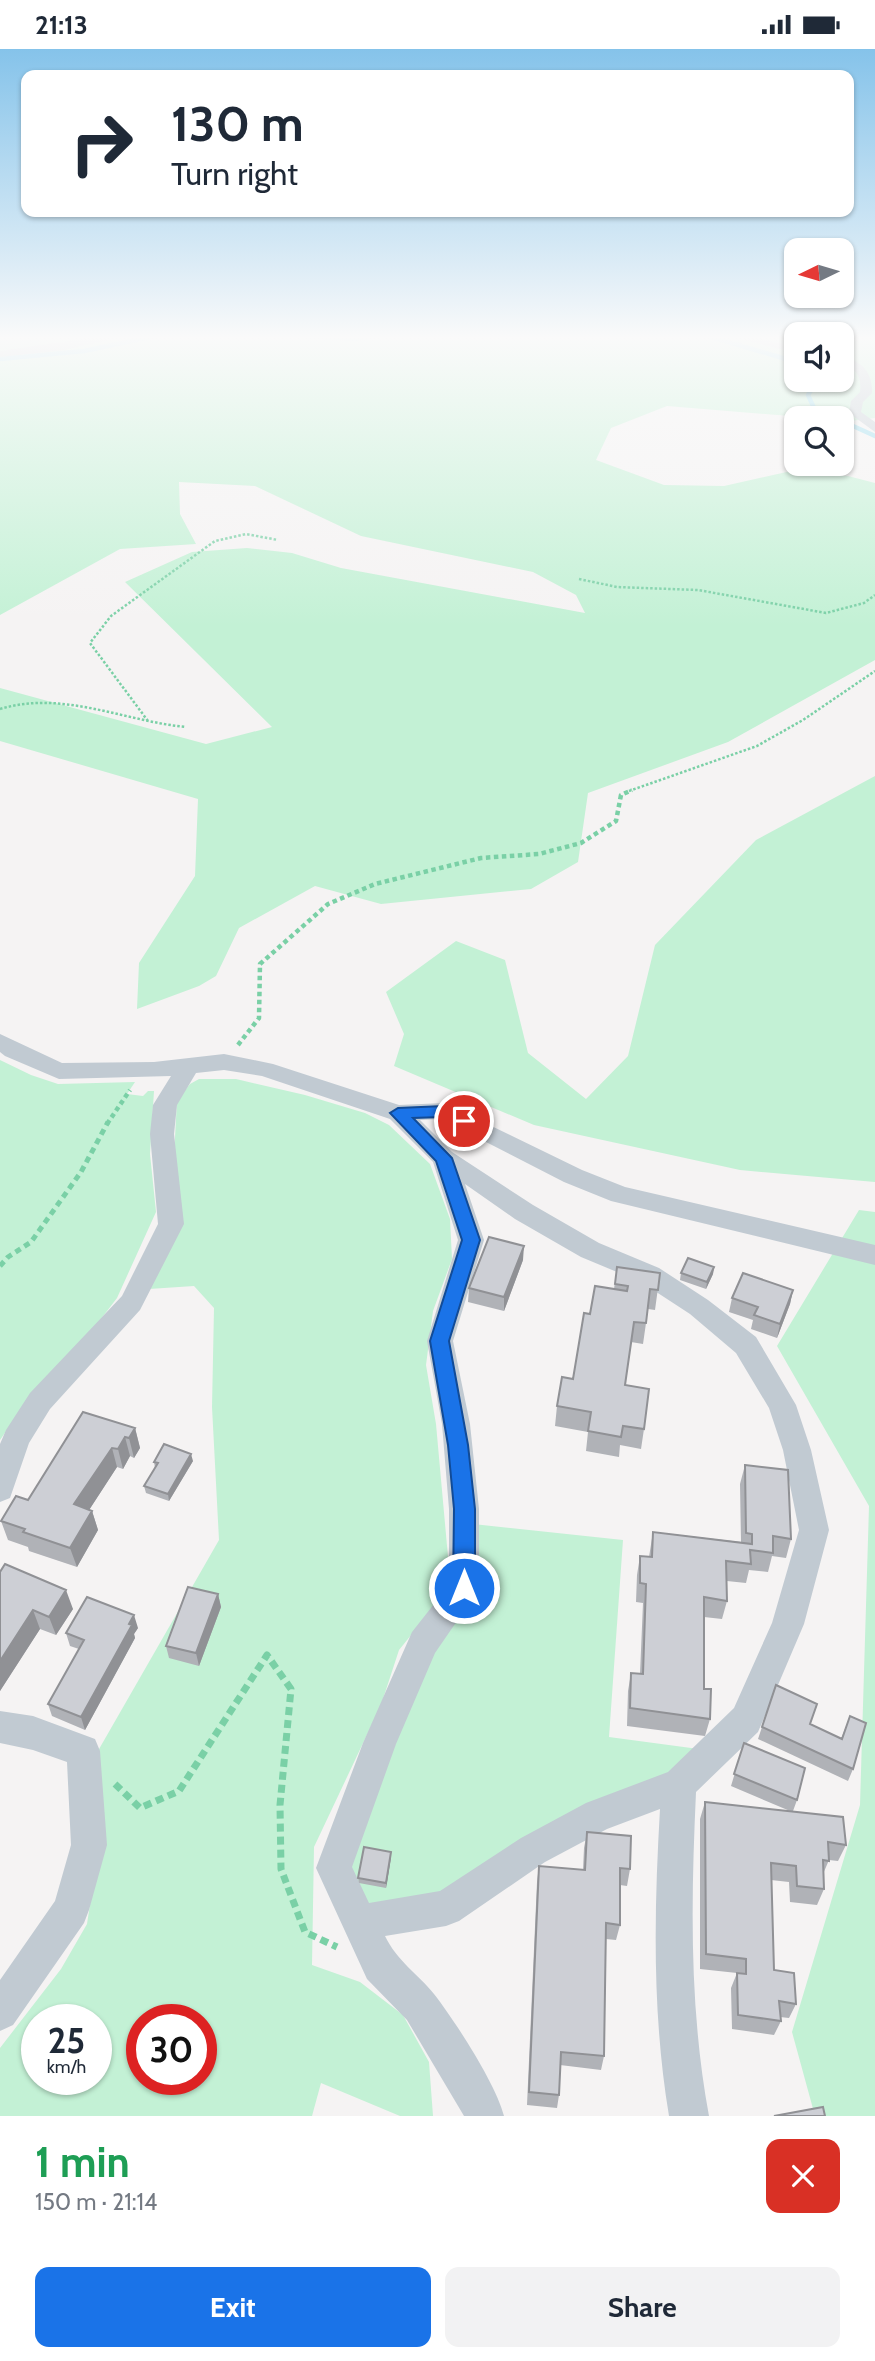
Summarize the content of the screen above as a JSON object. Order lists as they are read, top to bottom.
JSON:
{
  "north": "left",
  "page": {
    "status": "21:13",
    "turn": ["130 m", "Turn right"],
    "speed": "25 km/h",
    "limit": "30",
    "heading": ["1 min", "150 m · 21:14"],
    "buttons": ["Exit", "Share"]
  }
}
